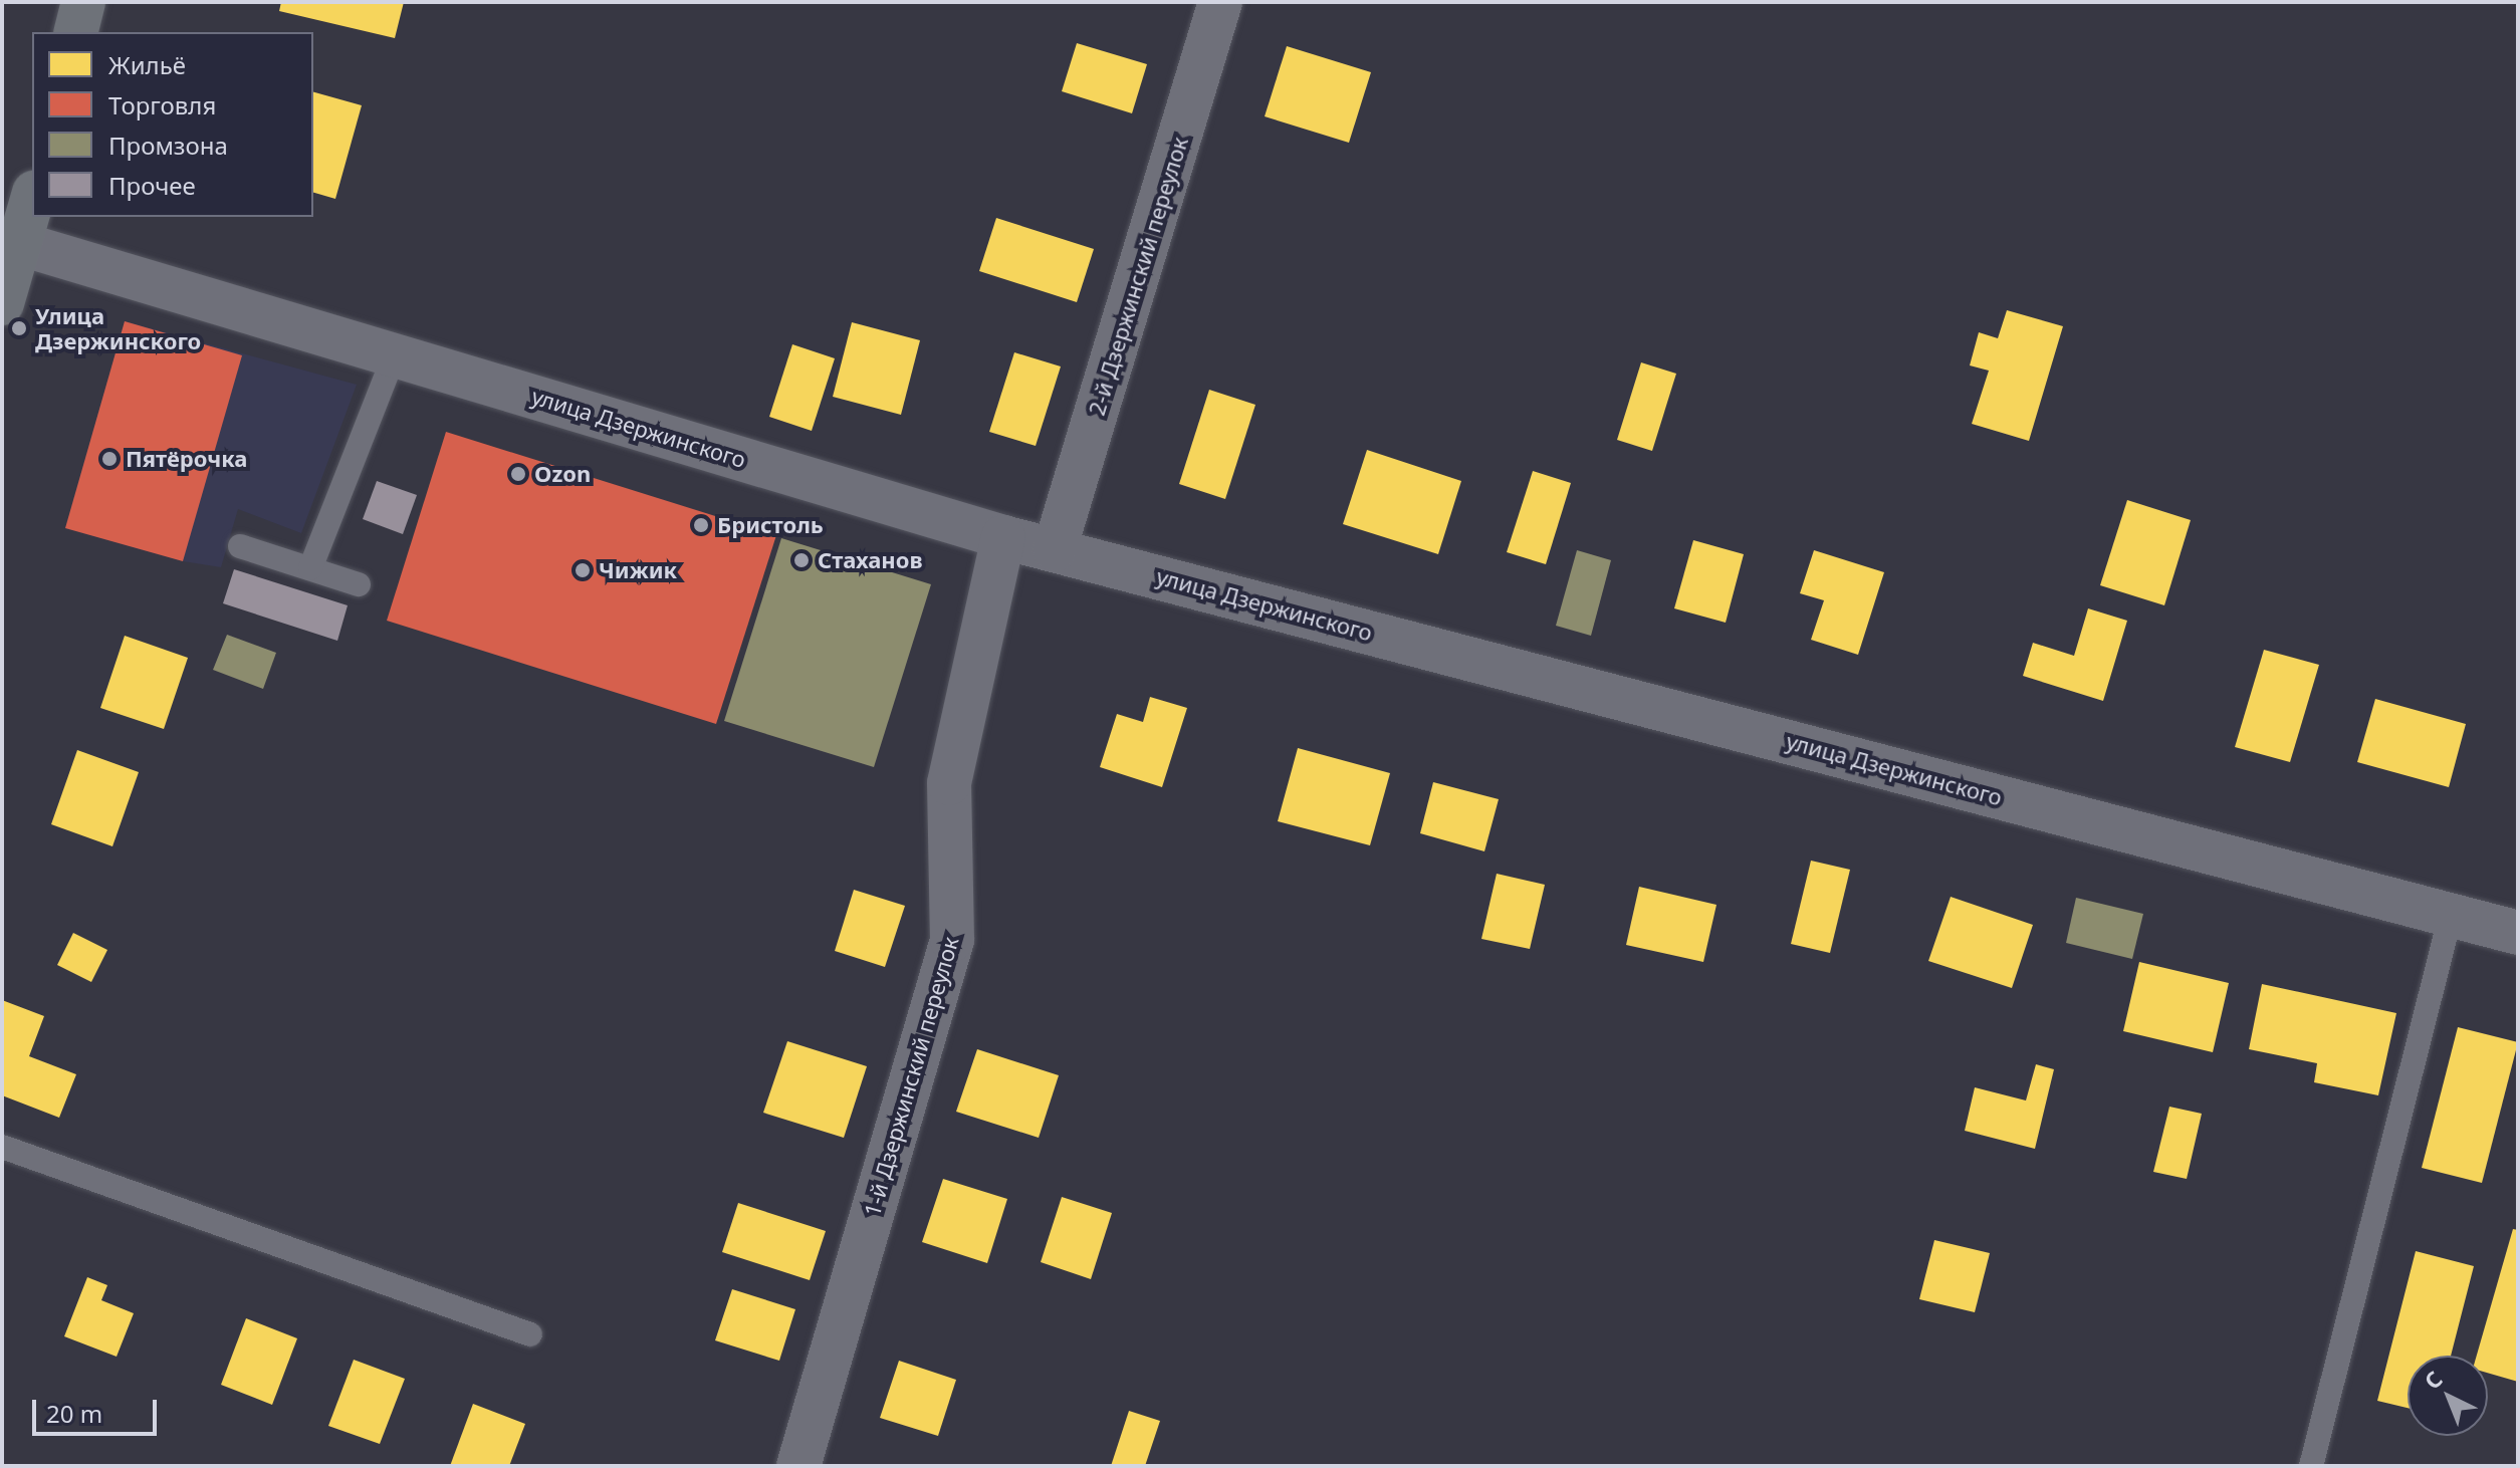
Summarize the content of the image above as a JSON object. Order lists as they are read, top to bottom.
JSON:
{
  "streets": {
    "street": ["2-й Дзержинский переулок", "улица Дзержинского", "1-й Дзержинский переулок"]
  },
  "crossings": [
    ["2-й Дзержинский переулок", "улица Дзержинского"],
    ["улица Дзержинского", "1-й Дзержинский переулок"]
  ],
  "places": [
    "Улица Дзержинского",
    "Пятёрочка",
    "Ozon",
    "Бристоль",
    "Стаханов",
    "Чижик"
  ],
  "legend": [
    "Жильё",
    "Торговля",
    "Промзона",
    "Прочее"
  ],
  "scale_bar": "20 m",
  "north": "top left"
}
